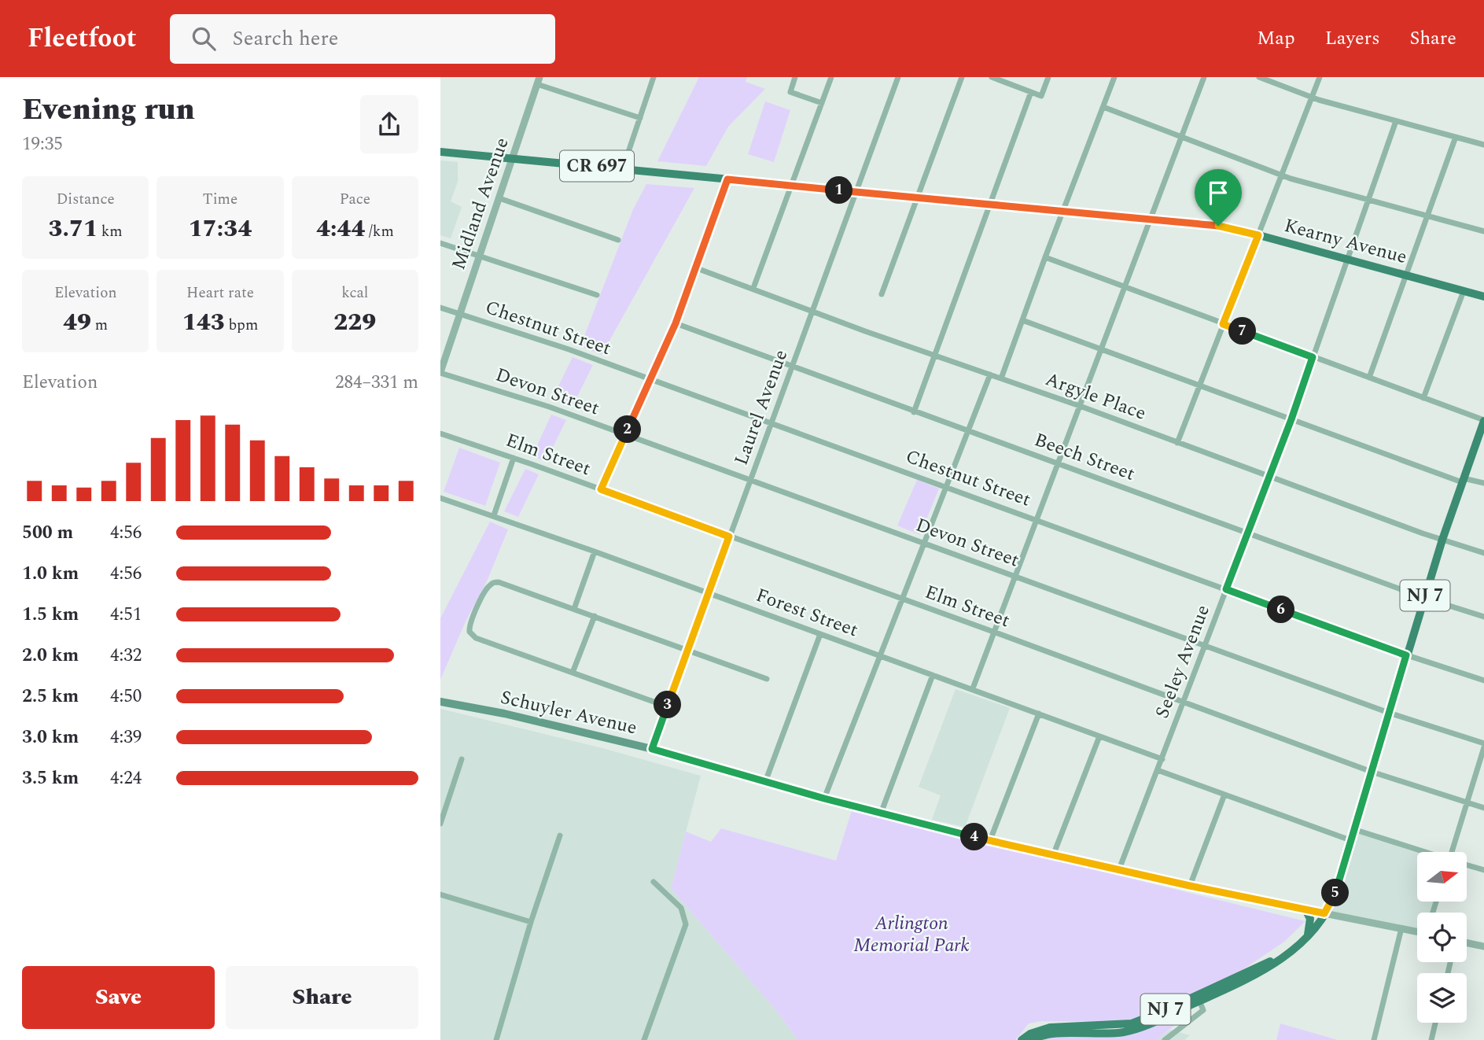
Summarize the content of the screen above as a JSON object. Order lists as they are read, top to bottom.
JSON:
{
  "streets": {
    "main road": [
      "CR 697",
      "Kearny Avenue",
      "NJ 7",
      "Schuyler Avenue"
    ],
    "street": [
      "Midland Avenue",
      "Chestnut Street",
      "Devon Street",
      "Argyle Place",
      "Laurel Avenue",
      "Elm Street",
      "Beech Street",
      "Forest Street",
      "Seeley Avenue"
    ]
  },
  "crossings": [
    ["Midland Avenue", "Kearny Avenue"],
    ["Midland Avenue", "Chestnut Street"],
    ["Midland Avenue", "Devon Street"],
    ["Kearny Avenue", "Laurel Avenue"],
    ["Kearny Avenue", "Seeley Avenue"],
    ["Chestnut Street", "Laurel Avenue"],
    ["Chestnut Street", "NJ 7"],
    ["Chestnut Street", "Seeley Avenue"],
    ["Devon Street", "Laurel Avenue"],
    ["Devon Street", "NJ 7"],
    ["Devon Street", "Seeley Avenue"],
    ["Argyle Place", "Laurel Avenue"],
    ["Argyle Place", "NJ 7"],
    ["Argyle Place", "Seeley Avenue"],
    ["Laurel Avenue", "Elm Street"],
    ["Laurel Avenue", "Beech Street"],
    ["Laurel Avenue", "Forest Street"],
    ["Laurel Avenue", "Schuyler Avenue"],
    ["Elm Street", "NJ 7"],
    ["Elm Street", "Seeley Avenue"],
    ["Beech Street", "NJ 7"],
    ["Beech Street", "Seeley Avenue"],
    ["NJ 7", "Schuyler Avenue"],
    ["Forest Street", "Seeley Avenue"],
    ["Seeley Avenue", "Schuyler Avenue"]
  ],
  "parks": ["Arlington Memorial Park"],
  "north": "right",
  "page": {
    "header": "Fleetfoot",
    "search": "Search here",
    "nav": ["Map", "Layers", "Share"],
    "heading": ["Evening run", "19:35"],
    "stats": [
      ["Distance", "3.71 km"],
      ["Time", "17:34"],
      ["Pace", "4:44 /km"],
      ["Elevation", "49 m"],
      ["Heart rate", "143 bpm"],
      ["kcal", "229"]
    ],
    "pins": [
      "1",
      "7",
      "2",
      "6",
      "3",
      "4",
      "5"
    ],
    "chart": ["Elevation", "284–331 m"],
    "list": [
      {
        "name": "500 m",
        "note": "4:56"
      },
      {
        "name": "1.0 km",
        "note": "4:56"
      },
      {
        "name": "1.5 km",
        "note": "4:51"
      },
      {
        "name": "2.0 km",
        "note": "4:32"
      },
      {
        "name": "2.5 km",
        "note": "4:50"
      },
      {
        "name": "3.0 km",
        "note": "4:39"
      },
      {
        "name": "3.5 km",
        "note": "4:24"
      }
    ],
    "buttons": ["Save", "Share"]
  }
}
